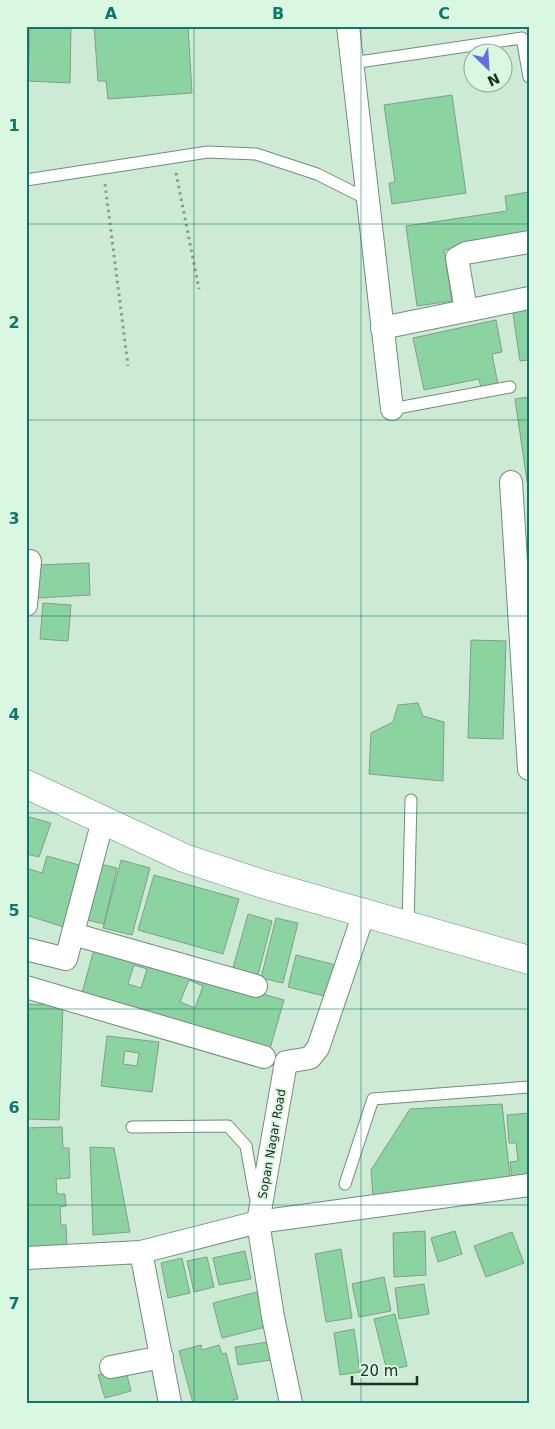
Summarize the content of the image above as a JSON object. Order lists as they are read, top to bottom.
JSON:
{
  "streets": {
    "street": ["Sopan Nagar Road"]
  },
  "scale_bar": "20 m",
  "north": "bottom right",
  "grid": {
    "columns": ["A", "B", "C"],
    "rows": [
      "1",
      "2",
      "3",
      "4",
      "5",
      "6",
      "7"
    ]
  }
}
